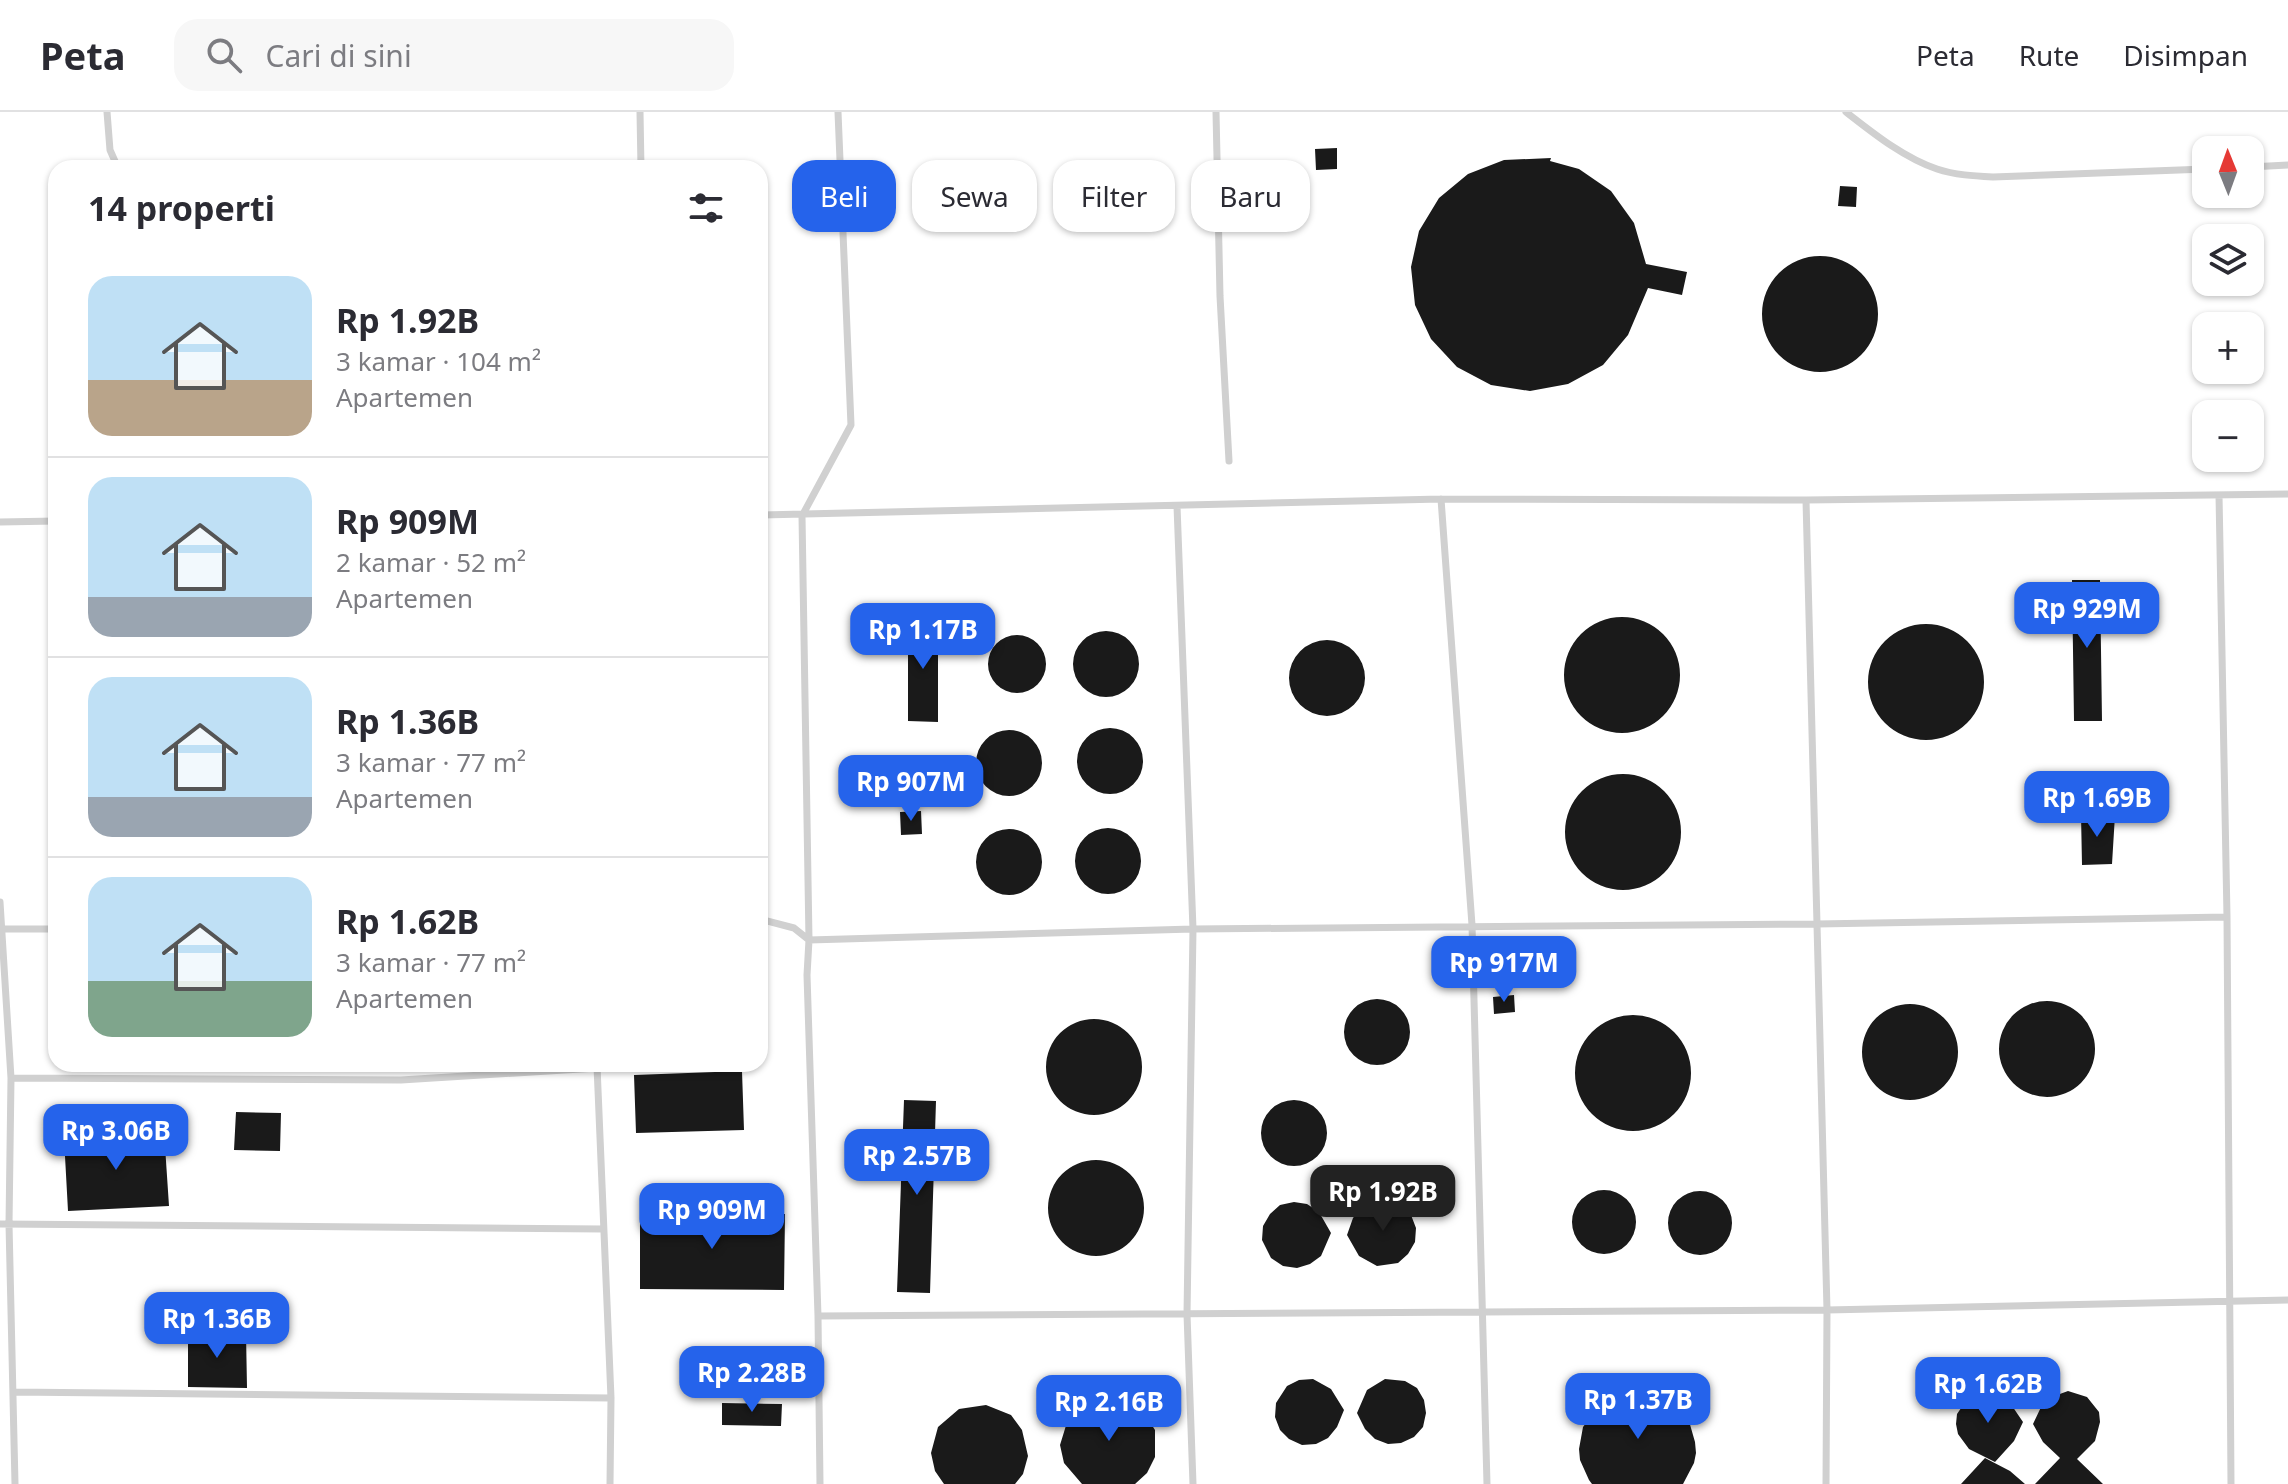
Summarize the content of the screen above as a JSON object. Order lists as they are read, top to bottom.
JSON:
{
  "north": "top",
  "page": {
    "header": "Peta",
    "search": "Cari di sini",
    "nav": ["Peta", "Rute", "Disimpan"],
    "map_buttons": ["+", "−"],
    "chip": [
      "Beli",
      "Sewa",
      "Filter",
      "Baru"
    ],
    "heading": "14 properti",
    "list": [
      {
        "name": "Rp 1.92B",
        "note": "3 kamar · 104 m² · Apartemen"
      },
      {
        "name": "Rp 909M",
        "note": "2 kamar · 52 m² · Apartemen"
      },
      {
        "name": "Rp 1.36B",
        "note": "3 kamar · 77 m² · Apartemen"
      },
      {
        "name": "Rp 1.62B",
        "note": "3 kamar · 77 m² · Apartemen"
      }
    ],
    "price": [
      "Rp 929M",
      "Rp 1.17B",
      "Rp 907M",
      "Rp 1.69B",
      "Rp 917M",
      "Rp 3.06B",
      "Rp 2.57B",
      "Rp 1.92B",
      "Rp 909M",
      "Rp 1.36B",
      "Rp 2.28B",
      "Rp 1.62B",
      "Rp 1.37B",
      "Rp 2.16B"
    ]
  }
}
